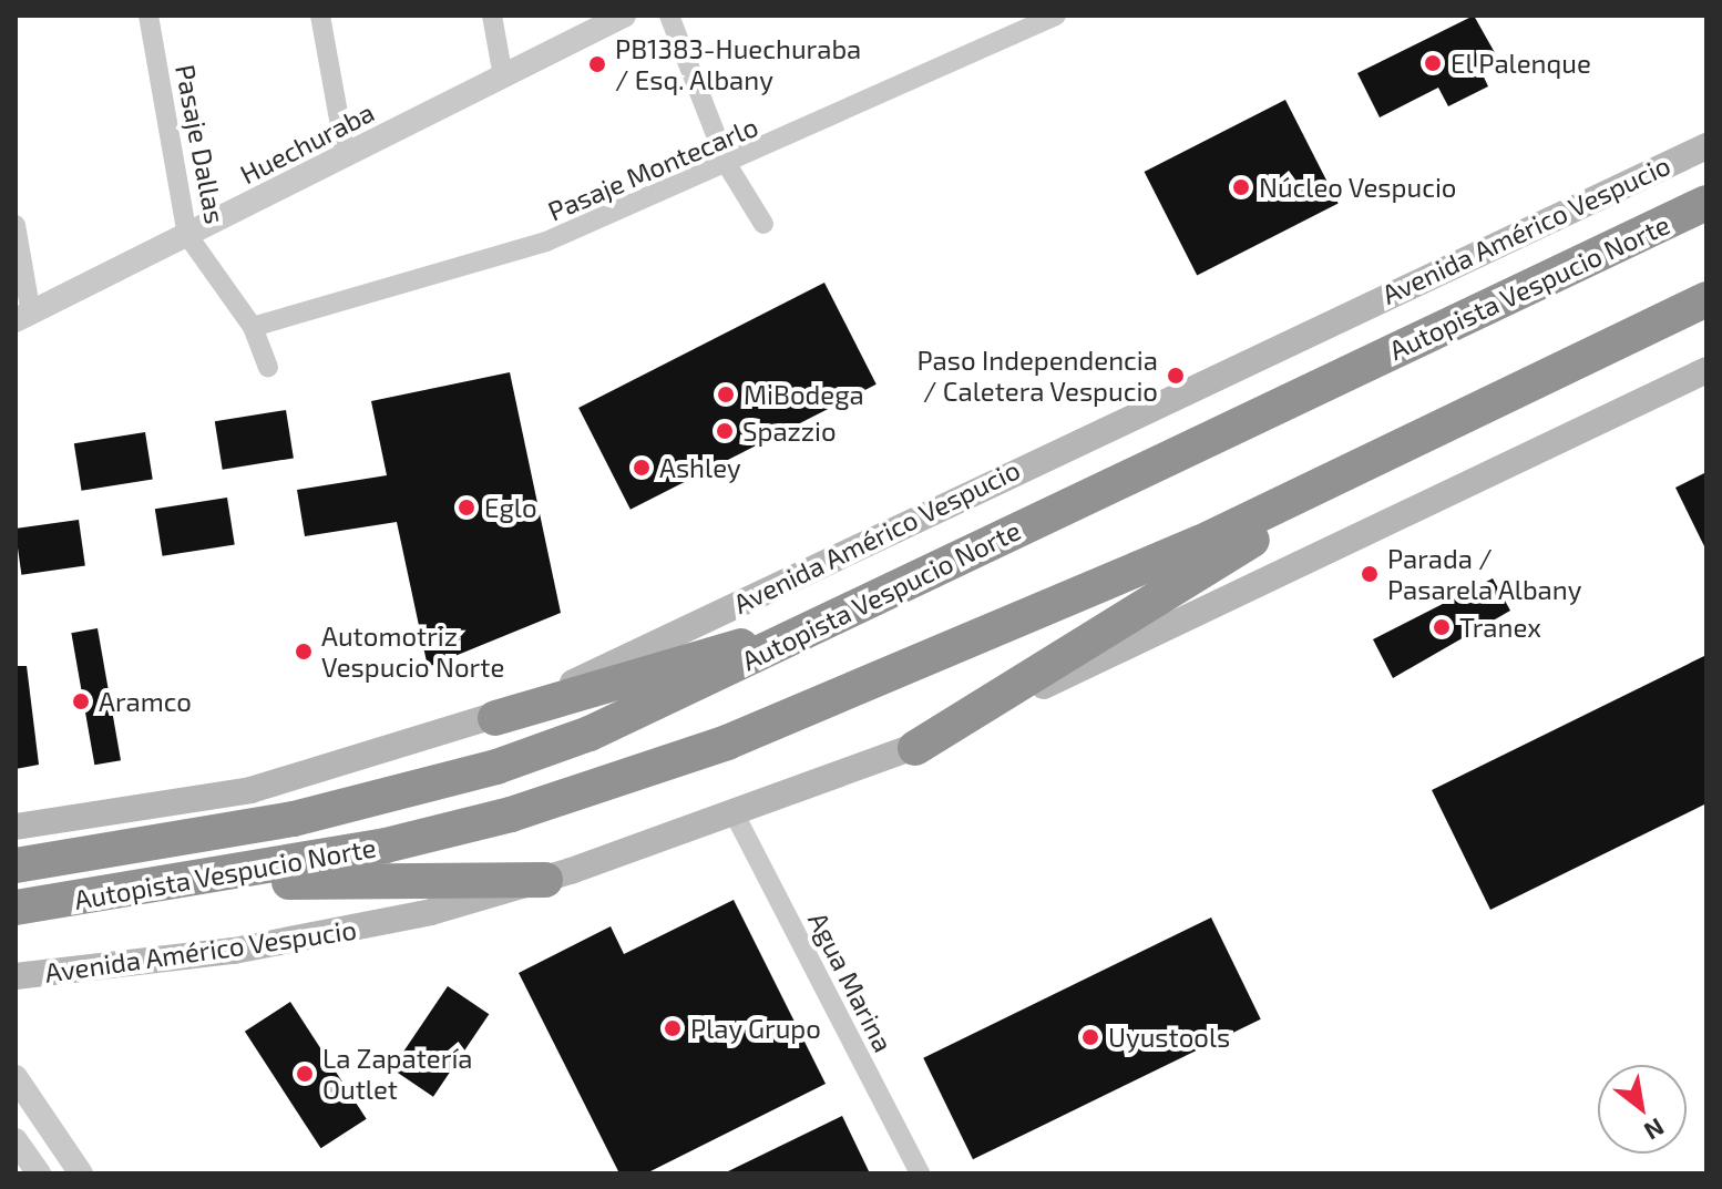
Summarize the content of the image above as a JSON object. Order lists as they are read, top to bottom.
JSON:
{
  "streets": {
    "highway": ["Autopista Vespucio Norte"],
    "main road": ["Avenida Américo Vespucio"],
    "street": [
      "Huechuraba",
      "Pasaje Dallas",
      "Pasaje Montecarlo",
      "Agua Marina"
    ]
  },
  "crossings": [
    ["Huechuraba", "Pasaje Dallas"],
    ["Pasaje Dallas", "Pasaje Montecarlo"],
    ["Avenida Américo Vespucio", "Agua Marina"]
  ],
  "places": [
    "El Palenque",
    "PB1383-Huechuraba / Esq. Albany",
    "Núcleo Vespucio",
    "Paso Independencia / Caletera Vespucio",
    "MiBodega",
    "Spazzio",
    "Ashley",
    "Eglo",
    "Parada / Pasarela Albany",
    "Tranex",
    "Automotriz Vespucio Norte",
    "Aramco",
    "Play Grupo",
    "Uyustools",
    "La Zapatería Outlet"
  ],
  "north": "bottom right"
}
